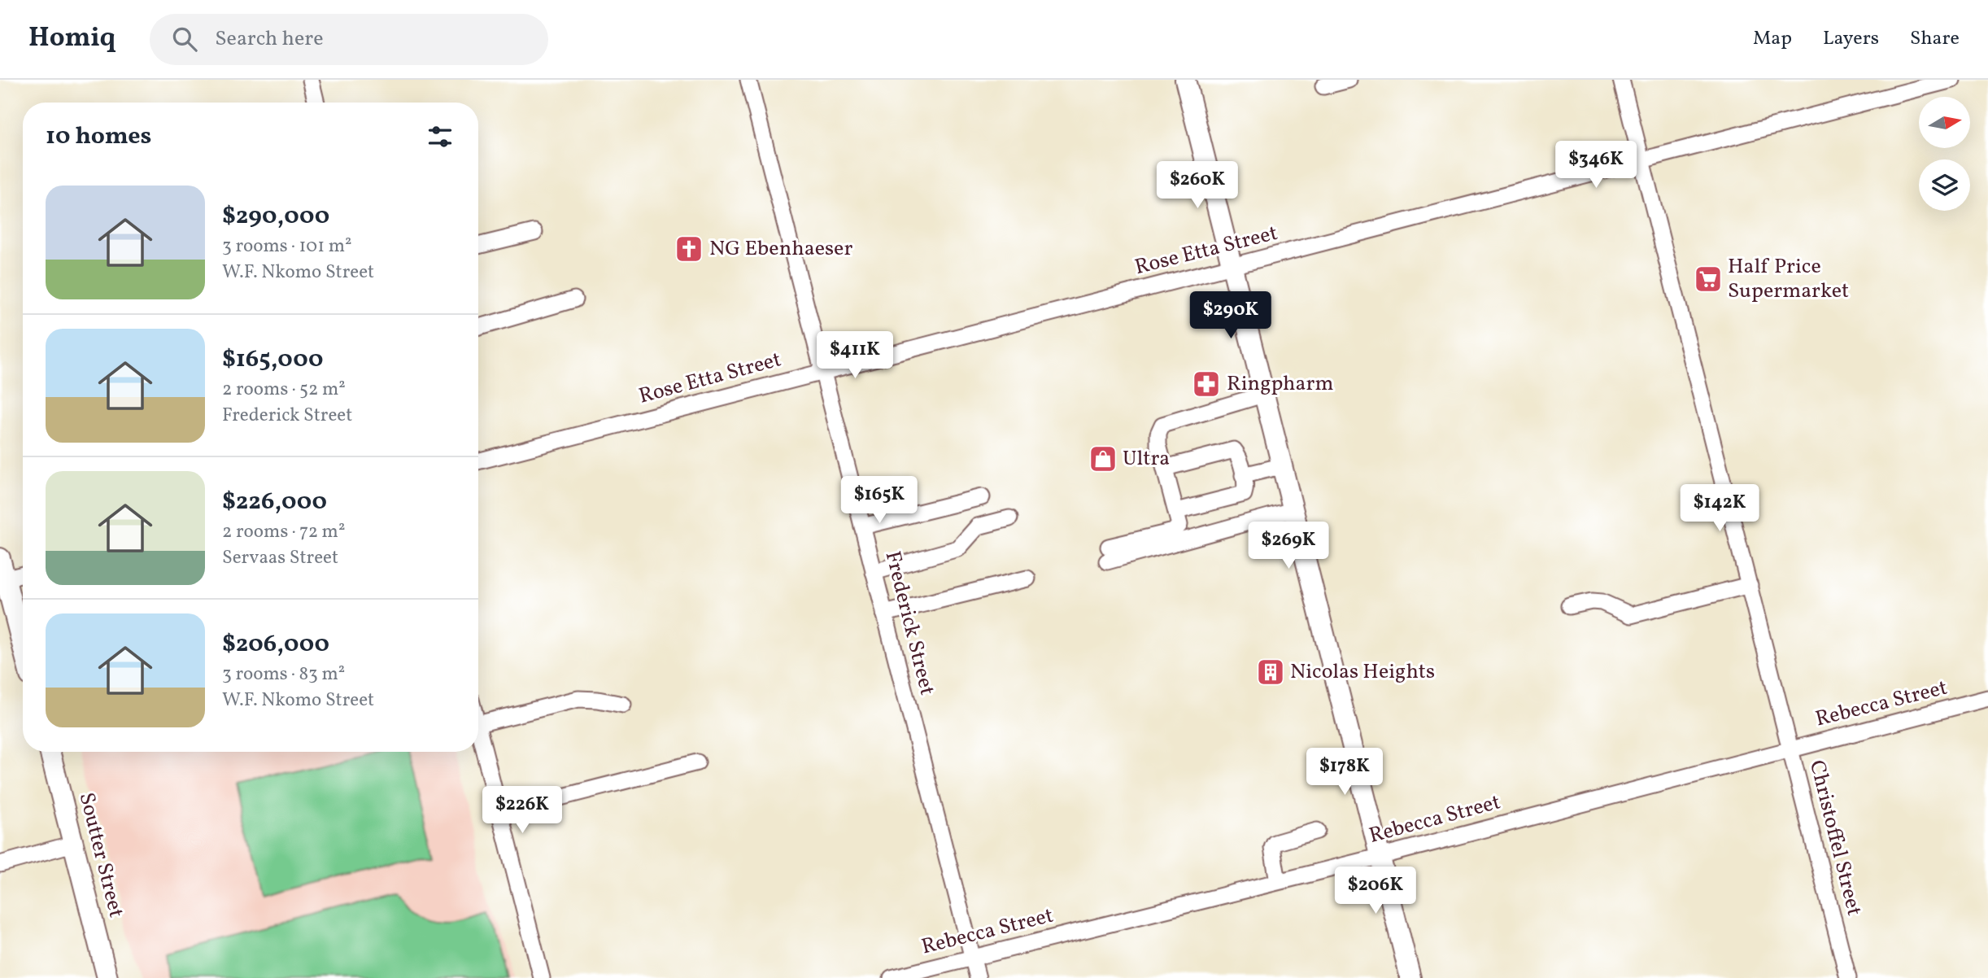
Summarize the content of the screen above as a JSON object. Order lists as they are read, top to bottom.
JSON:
{
  "streets": {
    "main road": ["Soutter Street"],
    "street": [
      "Rose Etta Street",
      "Frederick Street",
      "Rebecca Street",
      "Christoffel Street"
    ]
  },
  "crossings": [
    ["Rose Etta Street", "Frederick Street"],
    ["Rose Etta Street", "Christoffel Street"],
    ["Frederick Street", "Rebecca Street"],
    ["Rebecca Street", "Christoffel Street"]
  ],
  "places": {
    "church": ["NG Ebenhaeser"],
    "supermarket": ["Half Price Supermarket"],
    "pharmacy": ["Ringpharm"],
    "shop": ["Ultra"],
    "building": ["Nicolas Heights"]
  },
  "north": "right",
  "page": {
    "header": "Homiq",
    "search": "Search here",
    "nav": ["Map", "Layers", "Share"],
    "heading": "10 homes",
    "price": [
      "$346K",
      "$260K",
      "$290K",
      "$411K",
      "$165K",
      "$142K",
      "$269K",
      "$178K",
      "$226K",
      "$206K"
    ],
    "list": [
      {
        "name": "$290,000",
        "note": "3 rooms · 101 m² · W.F. Nkomo Street"
      },
      {
        "name": "$165,000",
        "note": "2 rooms · 52 m² · Frederick Street"
      },
      {
        "name": "$226,000",
        "note": "2 rooms · 72 m² · Servaas Street"
      },
      {
        "name": "$206,000",
        "note": "3 rooms · 83 m² · W.F. Nkomo Street"
      }
    ]
  }
}
